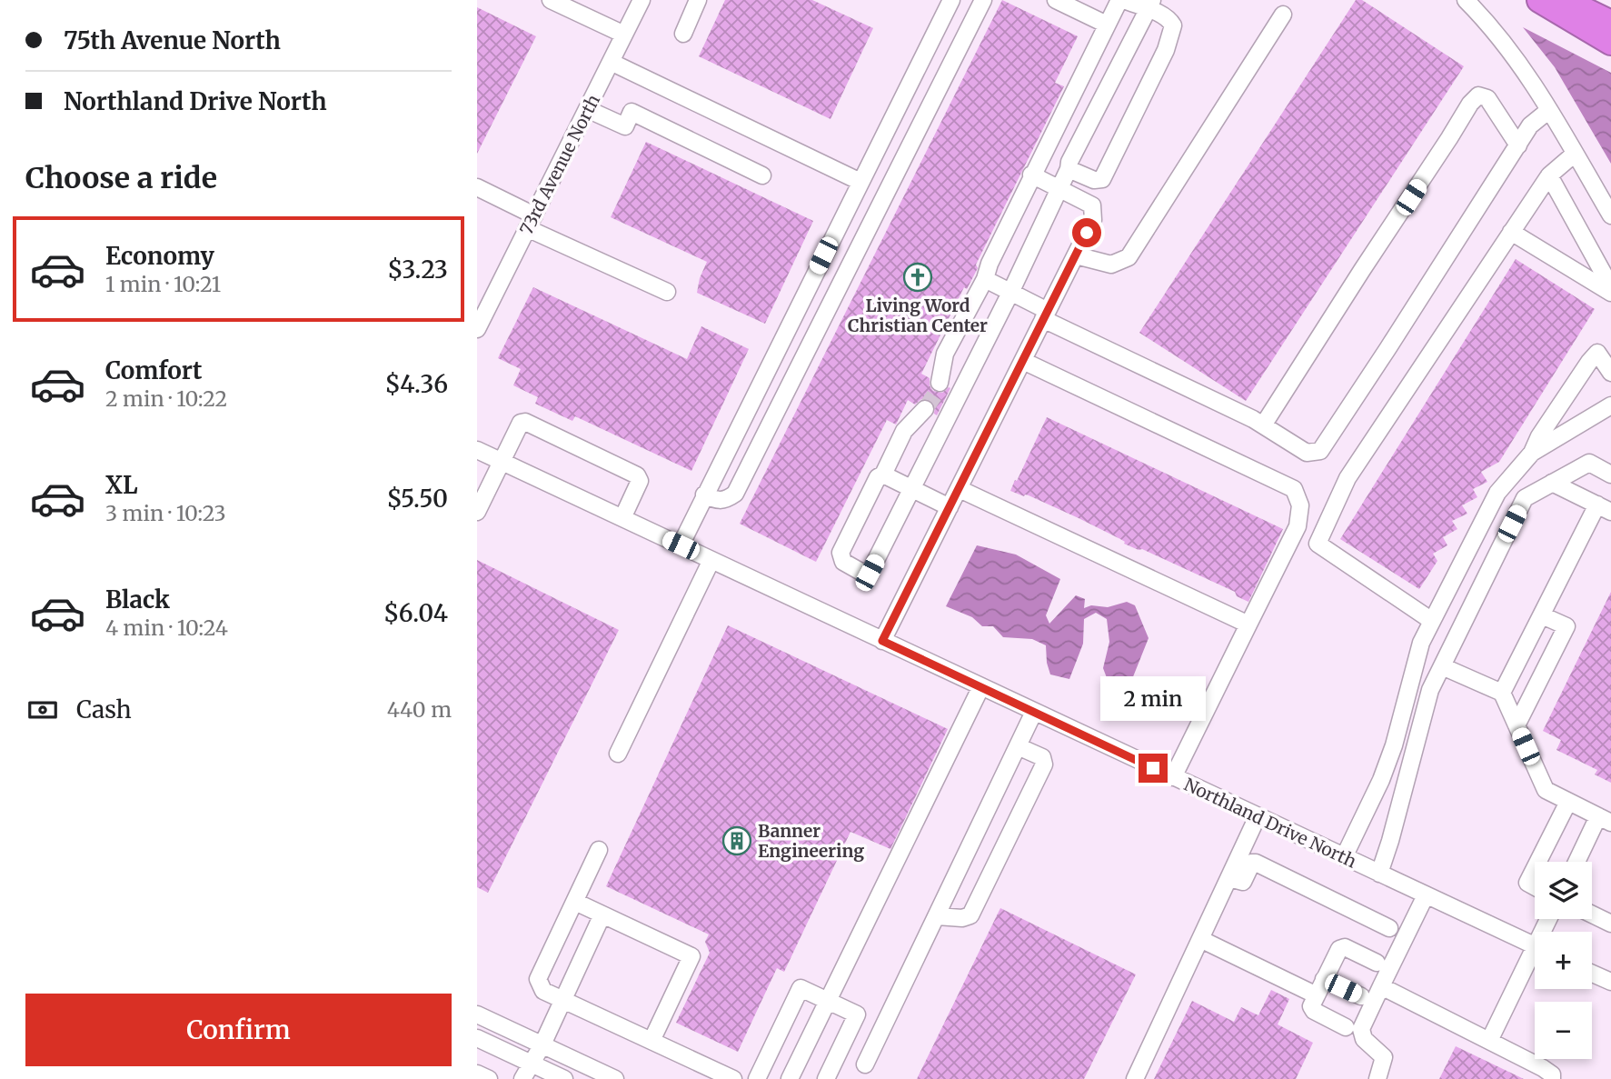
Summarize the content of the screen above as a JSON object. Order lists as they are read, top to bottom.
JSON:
{
  "streets": {
    "street": ["73rd Avenue North", "Northland Drive North"]
  },
  "places": {
    "church": ["Living Word Christian Center"],
    "building": ["Banner Engineering"]
  },
  "page": {
    "banner": ["75th Avenue North", "Northland Drive North"],
    "heading": "Choose a ride",
    "list": [
      {
        "name": "Economy",
        "note": "1 min · 10:21",
        "value": "$3.23"
      },
      {
        "name": "Comfort",
        "note": "2 min · 10:22",
        "value": "$4.36"
      },
      {
        "name": "XL",
        "note": "3 min · 10:23",
        "value": "$5.50"
      },
      {
        "name": "Black",
        "note": "4 min · 10:24",
        "value": "$6.04"
      }
    ],
    "pay": ["Cash", "440 m"],
    "bubble": "2 min",
    "map_buttons": ["+", "−"],
    "buttons": "Confirm"
  }
}
